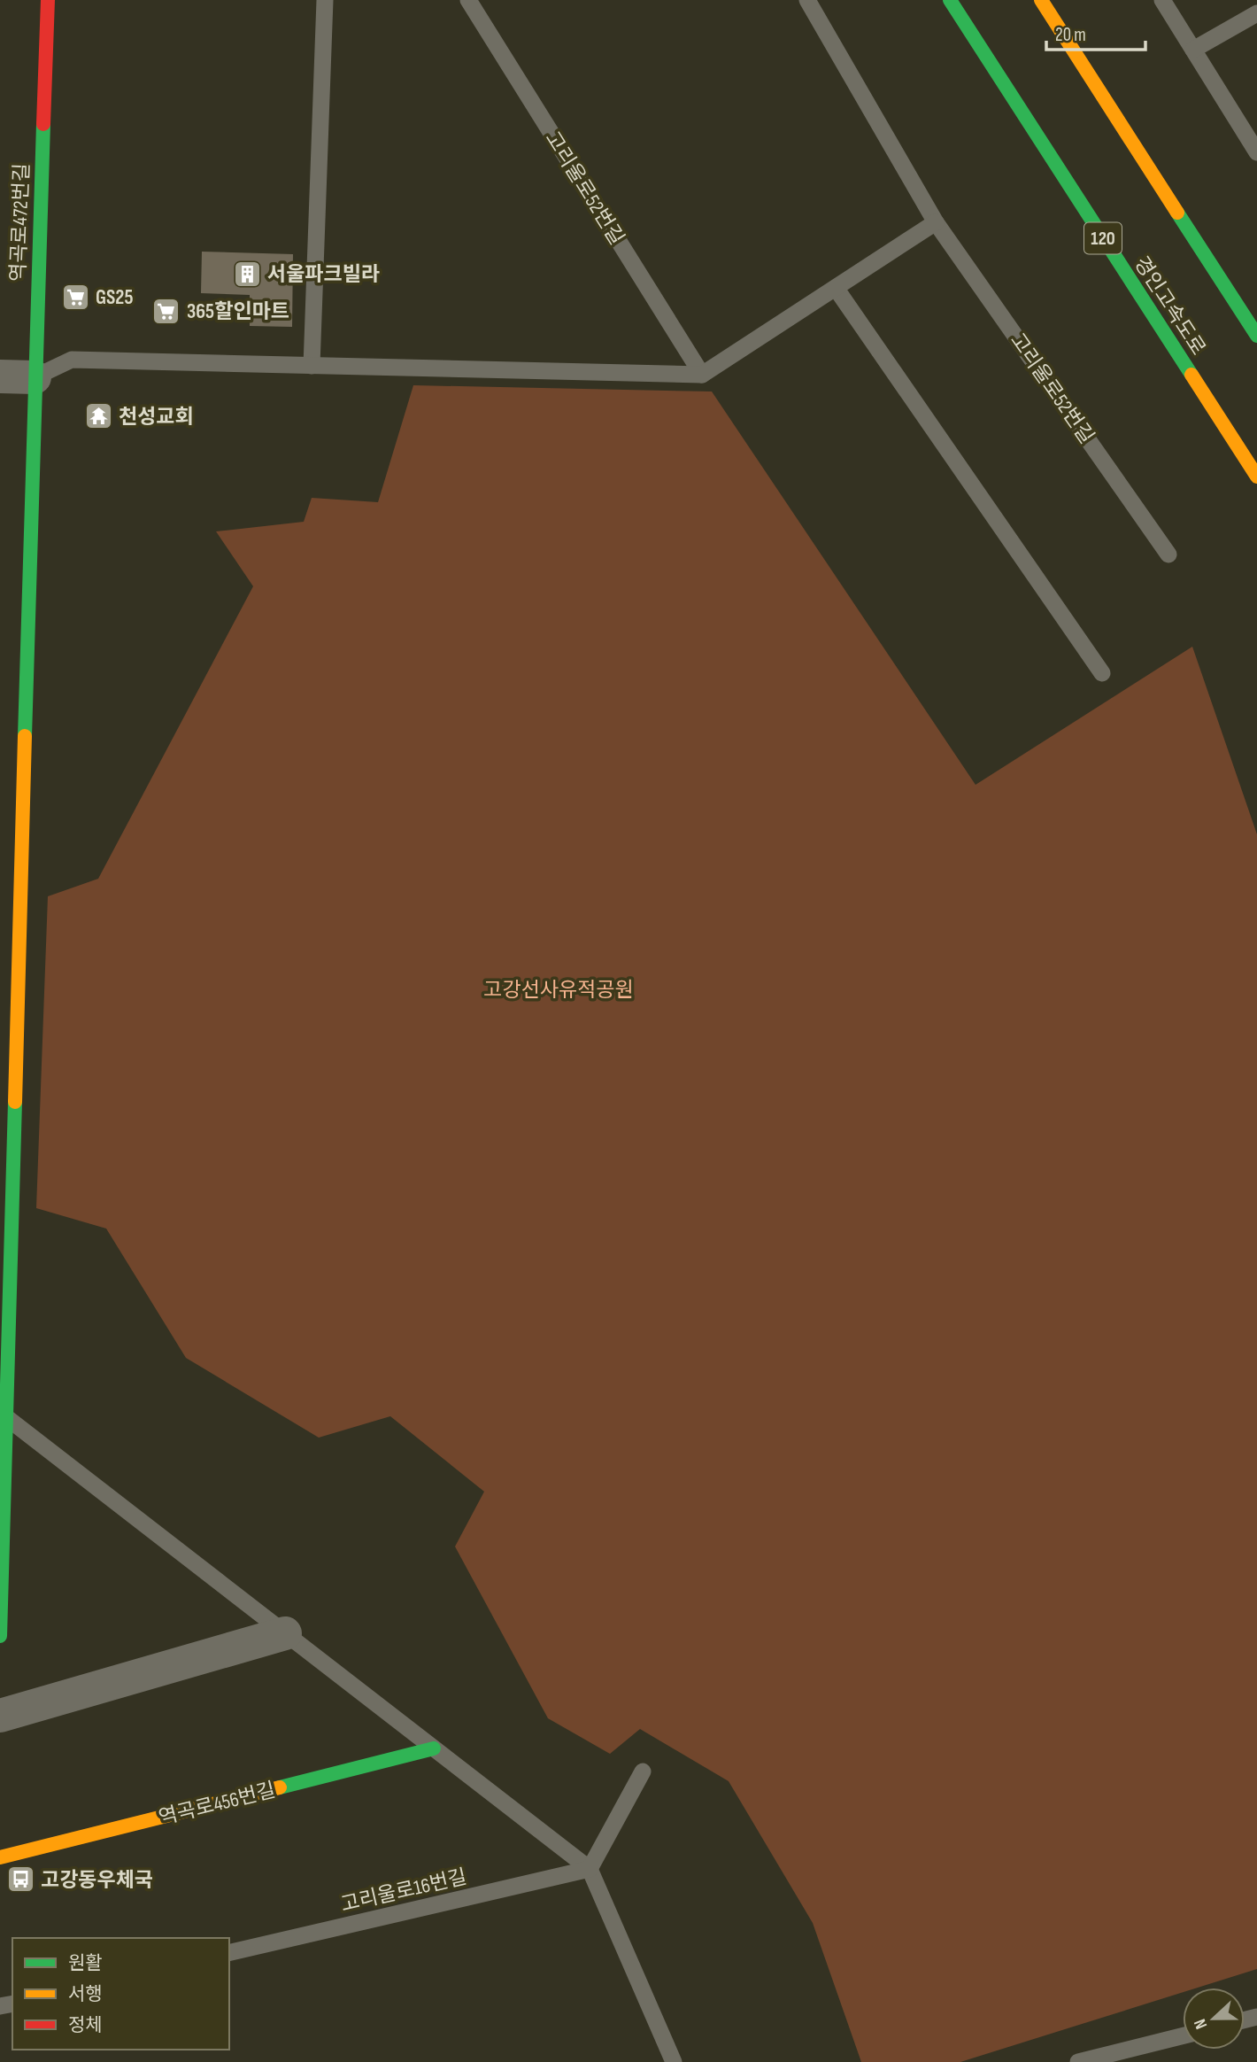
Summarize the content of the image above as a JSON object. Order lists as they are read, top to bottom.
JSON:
{
  "streets": {
    "main road": [
      "역곡로472번길",
      "120",
      "경인고속도로",
      "역곡로456번길"
    ],
    "lane": ["고리울로52번길", "고리울로16번길"]
  },
  "parks": ["고강선사유적공원"],
  "places": {
    "building": ["서울파크빌라"],
    "supermarket": ["GS25", "365할인마트"],
    "temple": ["천성교회"],
    "bus stop": ["고강동우체국"]
  },
  "legend": ["원활", "서행", "정체"],
  "scale_bar": "20 m",
  "north": "left"
}
